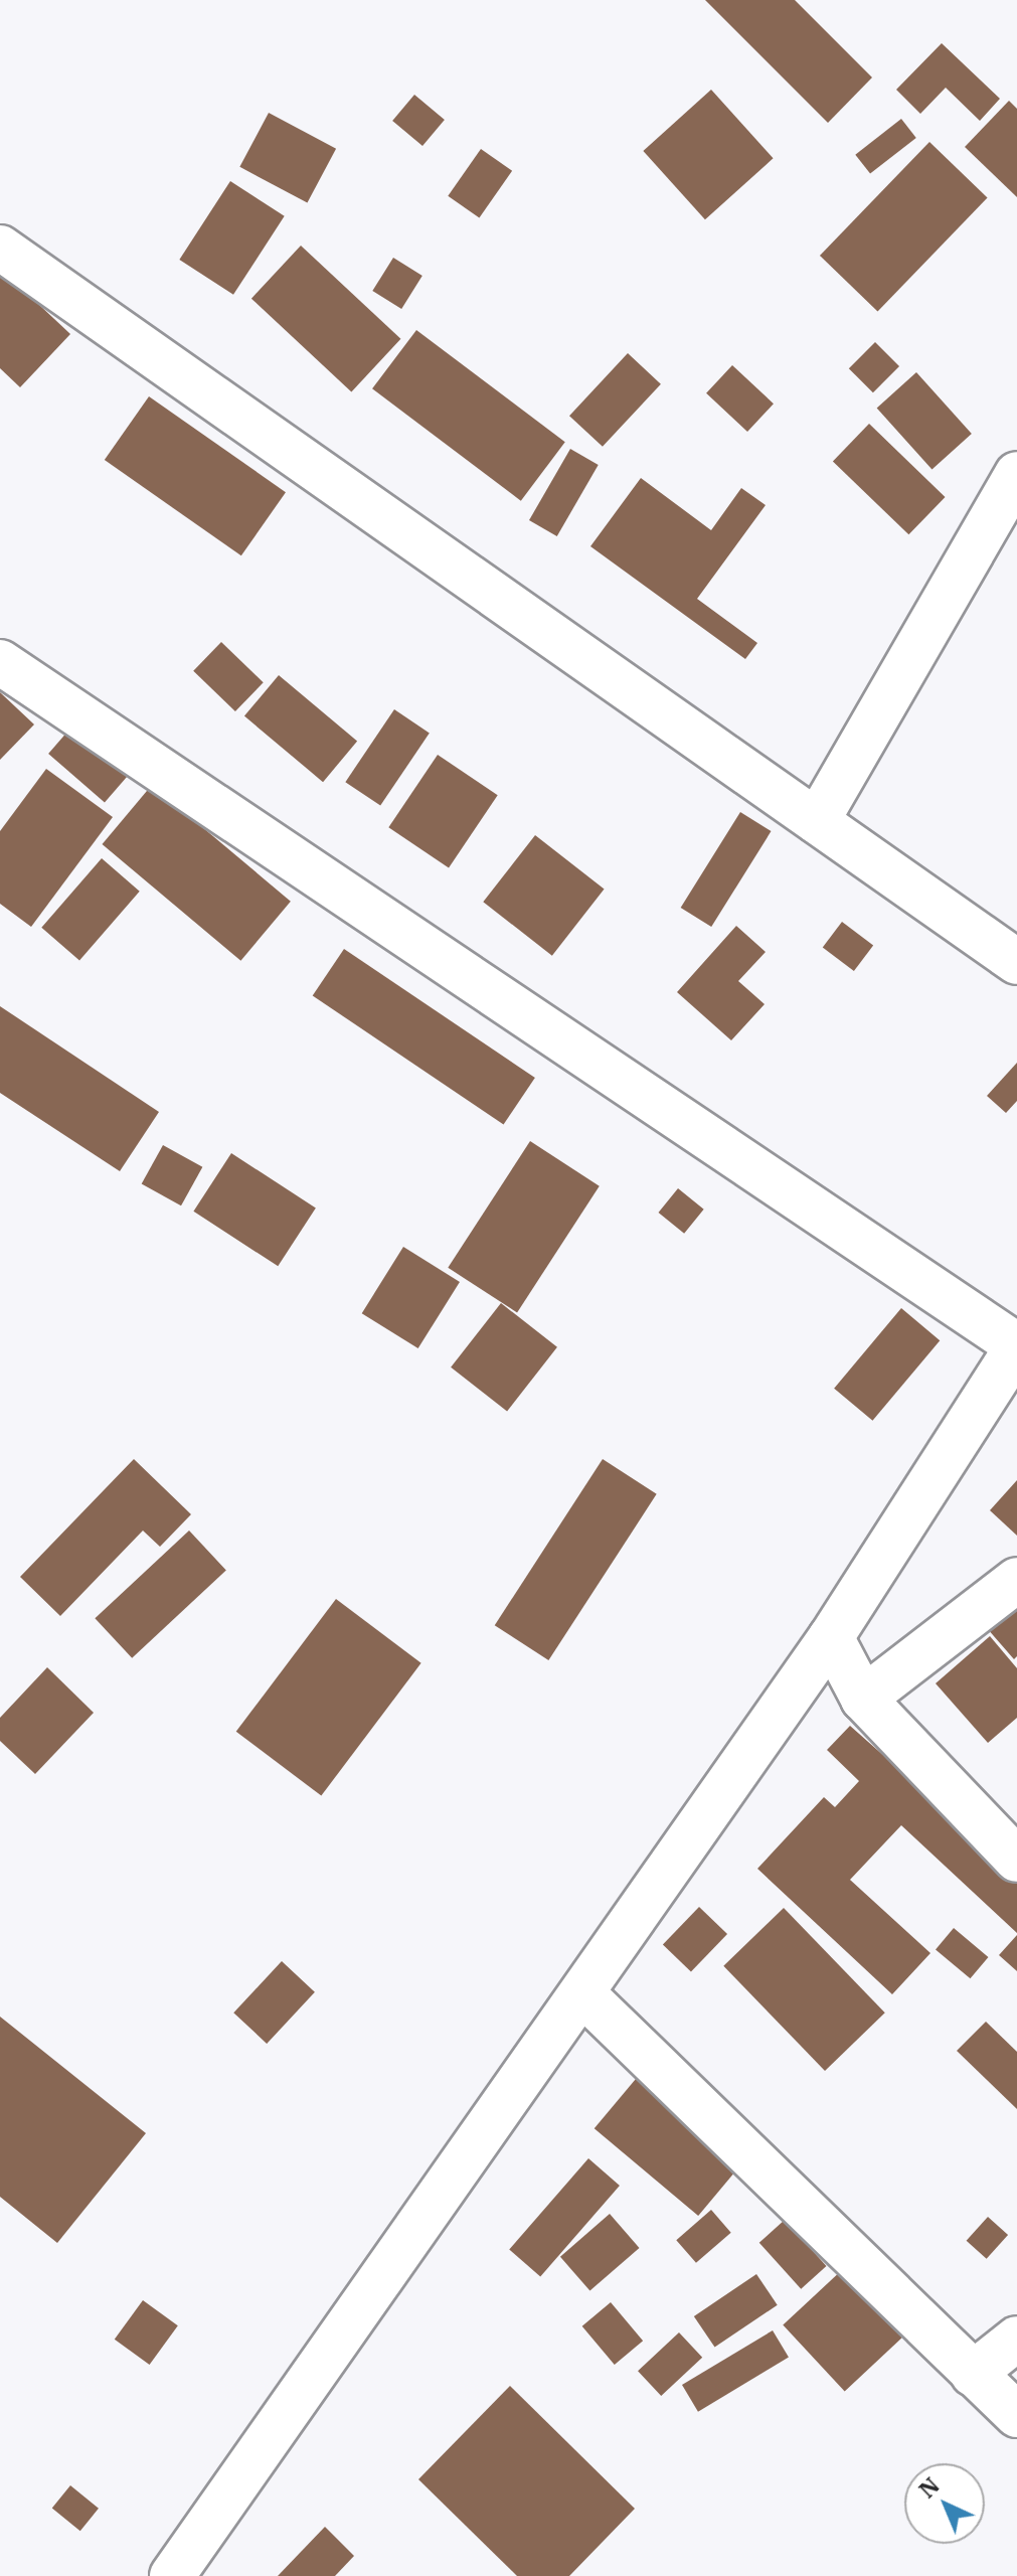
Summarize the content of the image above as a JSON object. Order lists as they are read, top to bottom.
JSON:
{
  "north": "top left"
}
